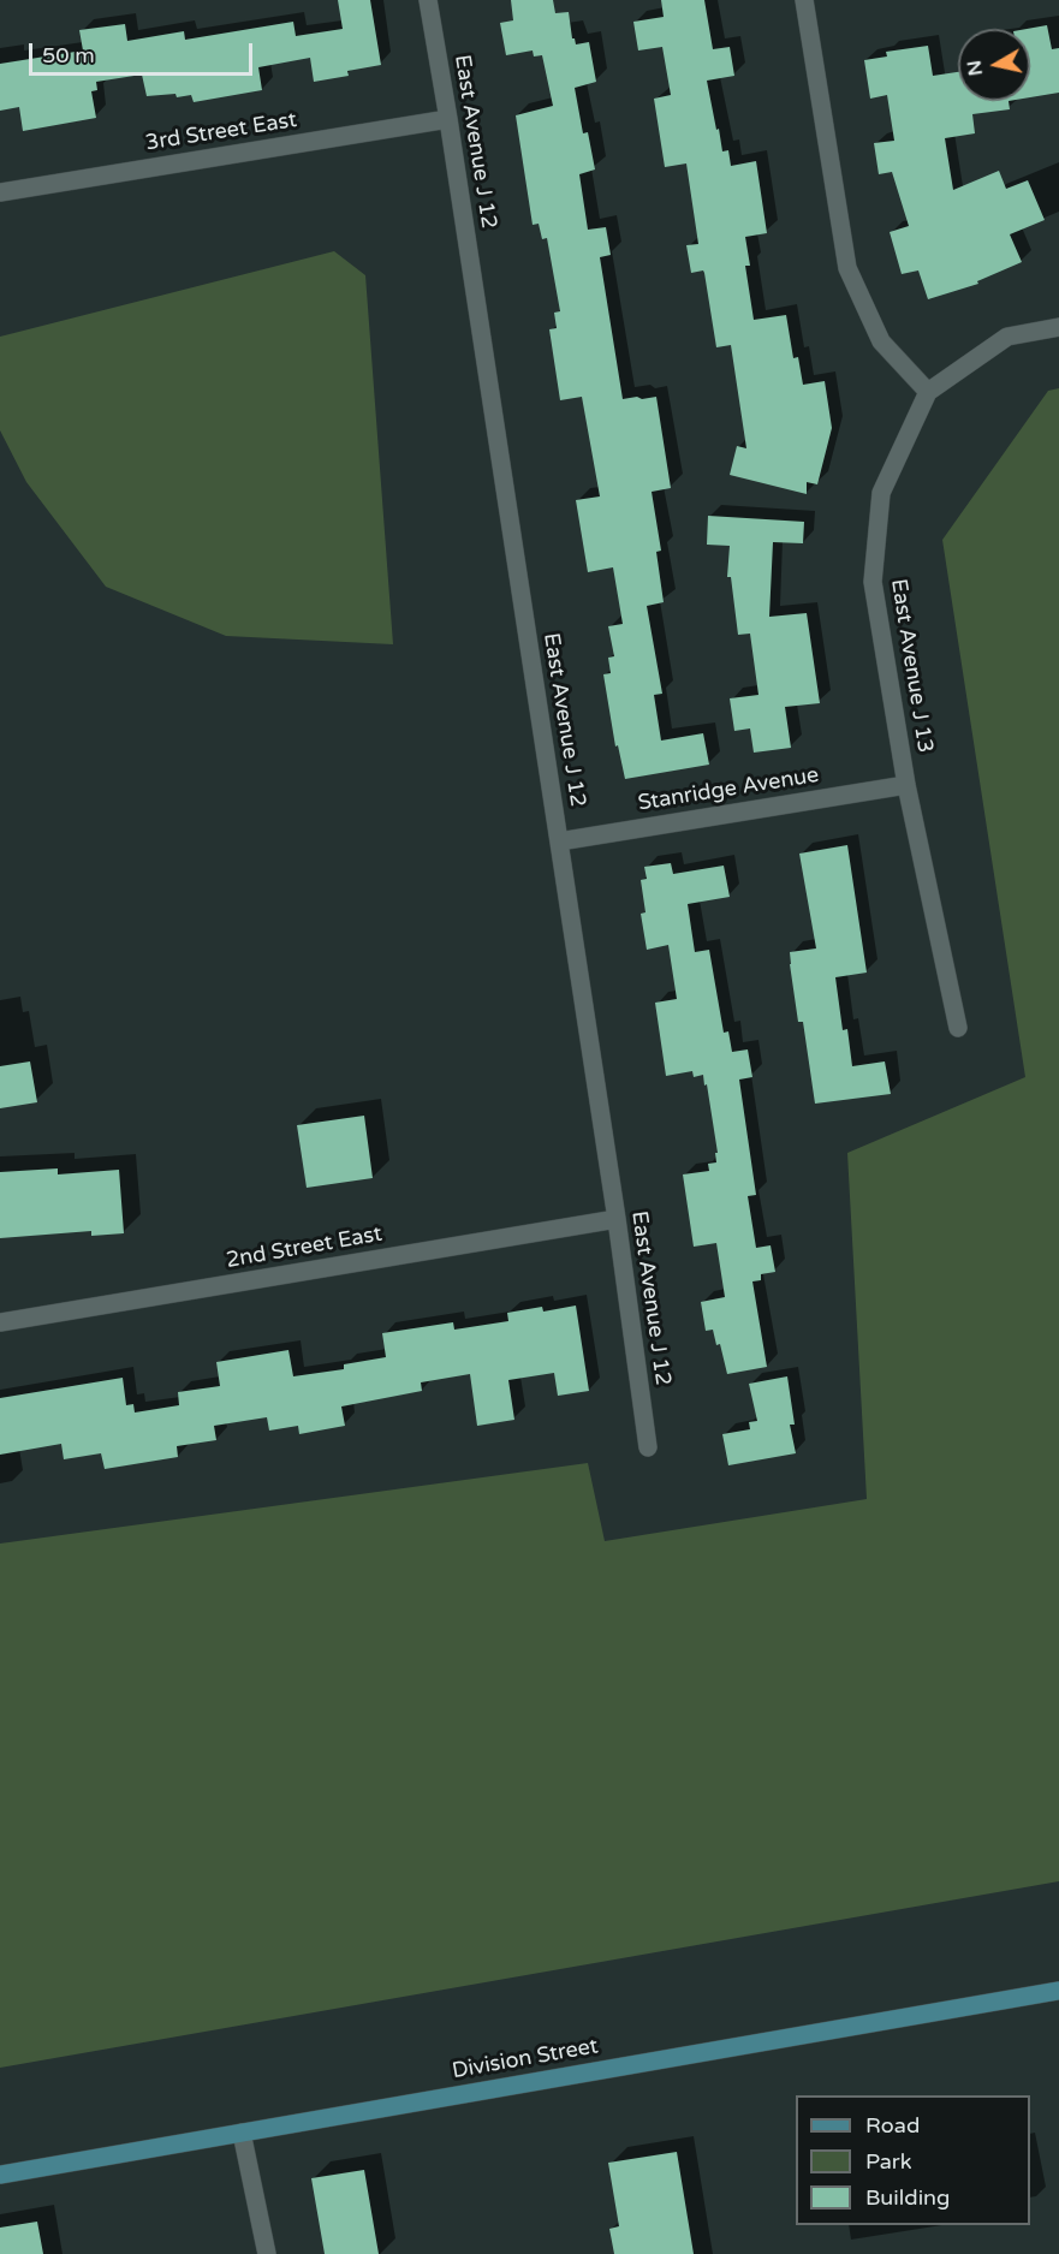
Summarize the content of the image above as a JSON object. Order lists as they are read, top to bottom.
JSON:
{
  "streets": {
    "main road": ["Division Street"],
    "street": [
      "3rd Street East",
      "East Avenue J 12",
      "East Avenue J 13",
      "Stanridge Avenue",
      "2nd Street East"
    ]
  },
  "crossings": [
    ["3rd Street East", "East Avenue J 12"],
    ["East Avenue J 12", "Stanridge Avenue"],
    ["East Avenue J 12", "2nd Street East"],
    ["East Avenue J 13", "Stanridge Avenue"]
  ],
  "legend": ["Road", "Park", "Building"],
  "scale_bar": "50 m",
  "north": "left"
}
